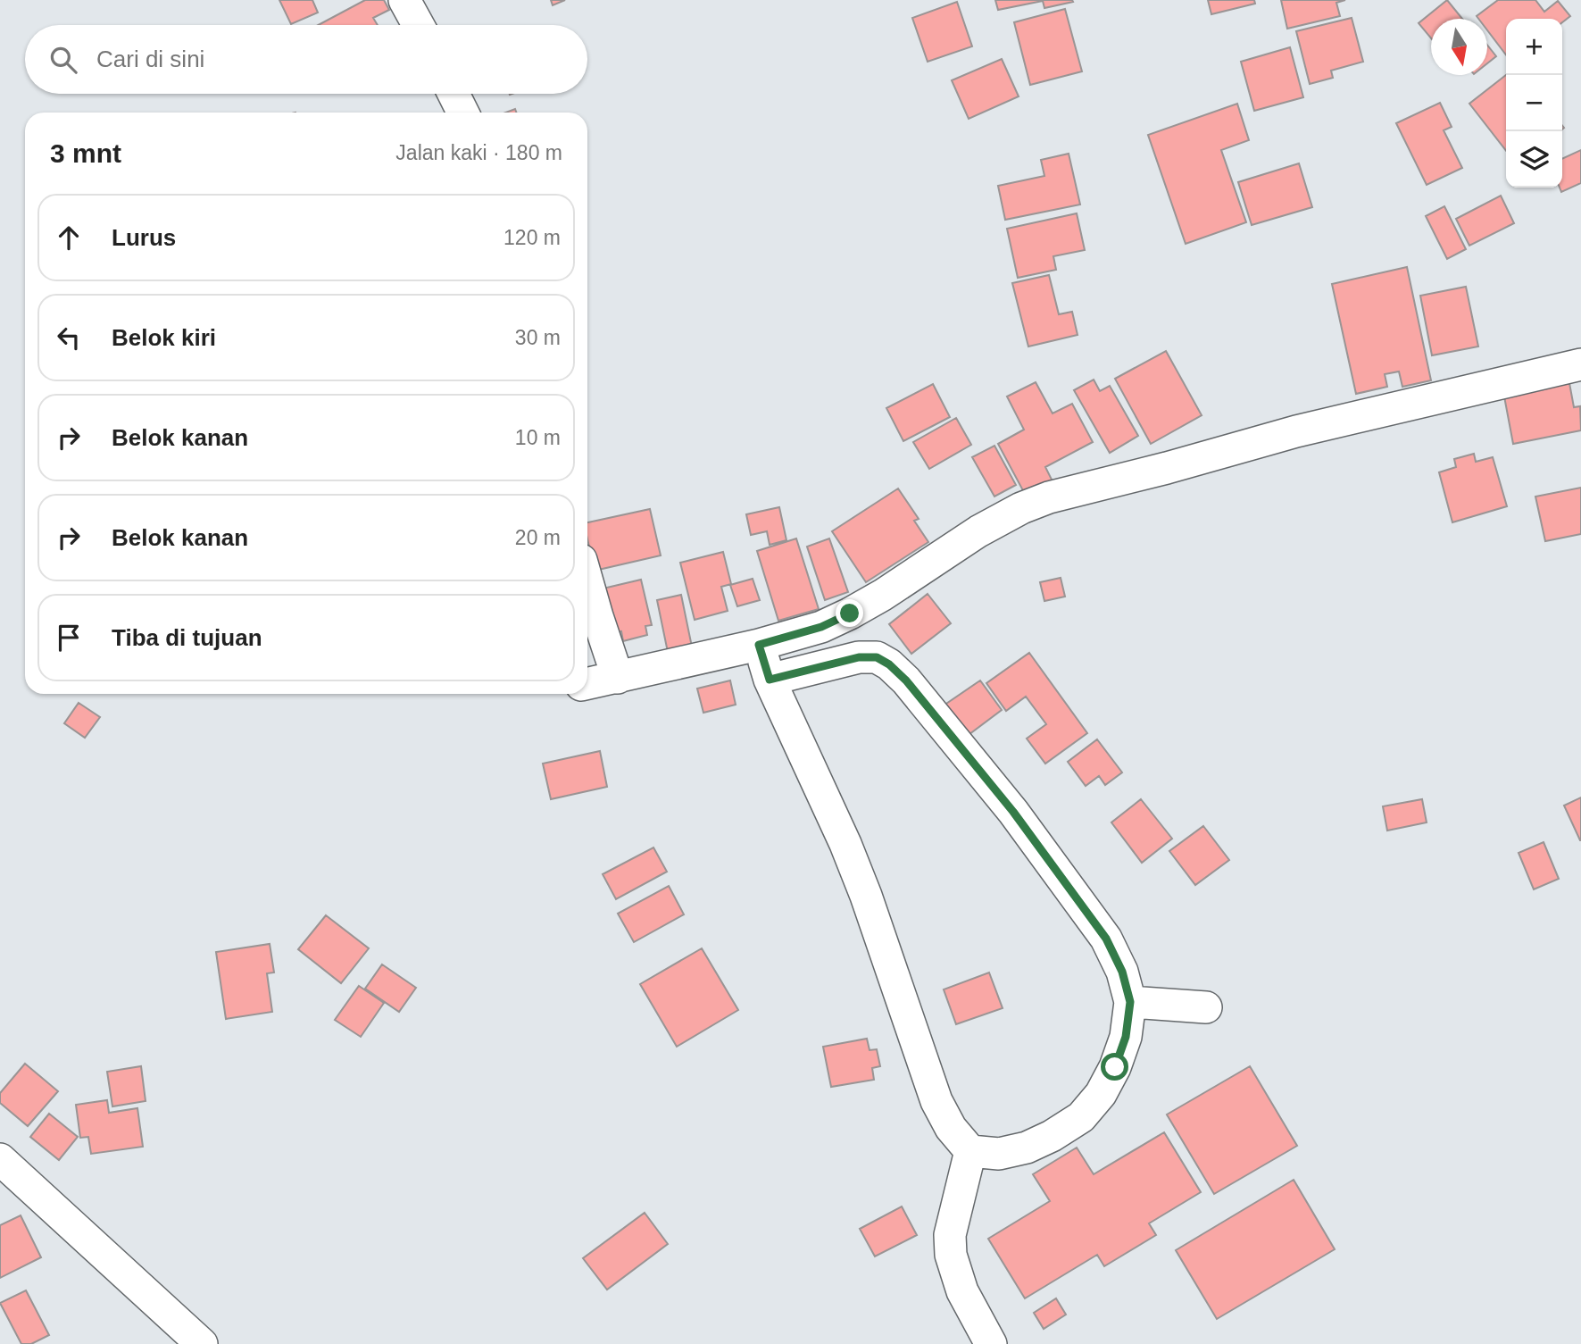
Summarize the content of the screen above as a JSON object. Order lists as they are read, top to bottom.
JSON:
{
  "north": "bottom",
  "page": {
    "map_buttons": ["+", "−"],
    "search": "Cari di sini",
    "heading": ["3 mnt", "Jalan kaki · 180 m"],
    "list": [
      ["Lurus", "120 m"],
      ["Belok kiri", "30 m"],
      ["Belok kanan", "10 m"],
      ["Belok kanan", "20 m"],
      "Tiba di tujuan"
    ]
  }
}
